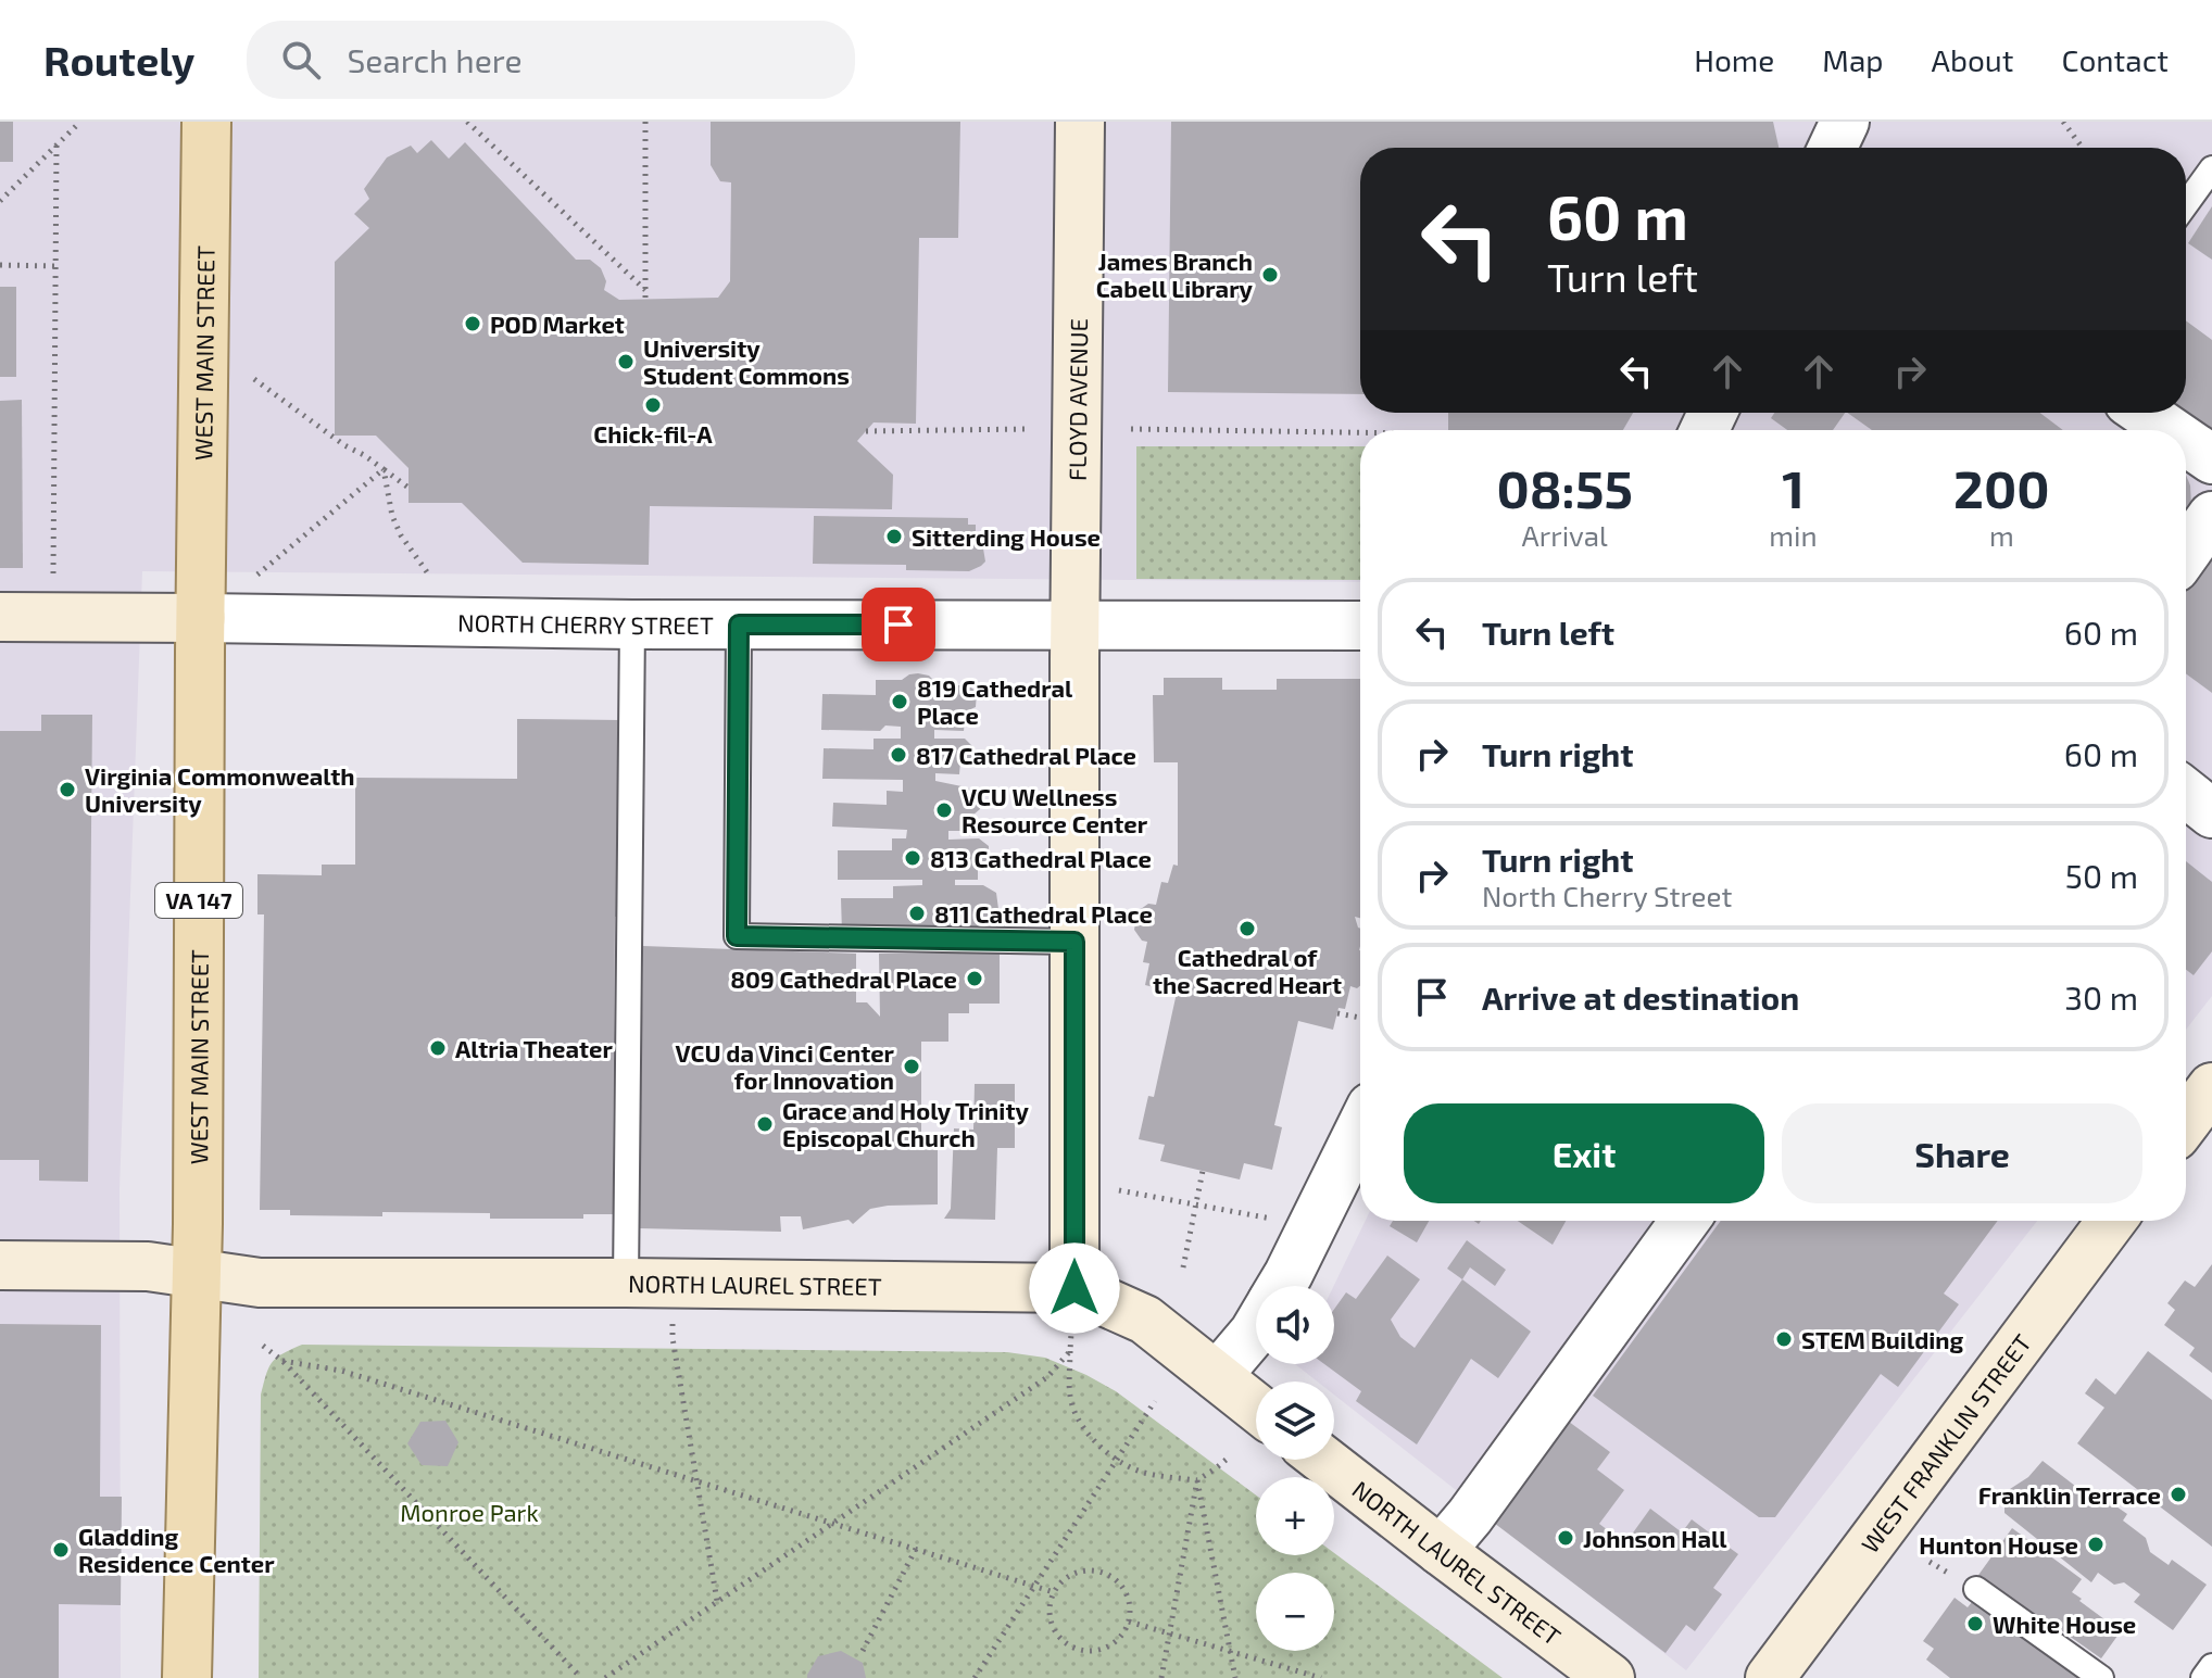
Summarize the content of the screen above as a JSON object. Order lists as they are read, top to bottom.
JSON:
{
  "streets": {
    "main road": ["WEST MAIN STREET", "VA 147"],
    "street": [
      "FLOYD AVENUE",
      "NORTH CHERRY STREET",
      "NORTH LAUREL STREET",
      "WEST FRANKLIN STREET"
    ]
  },
  "crossings": [
    ["WEST MAIN STREET", "NORTH CHERRY STREET"],
    ["WEST MAIN STREET", "NORTH LAUREL STREET"],
    ["FLOYD AVENUE", "NORTH CHERRY STREET"],
    ["FLOYD AVENUE", "NORTH LAUREL STREET"]
  ],
  "parks": ["Monroe Park"],
  "places": [
    "James Branch Cabell Library",
    "POD Market",
    "University Student Commons",
    "Chick-fil-A",
    "Sitterding House",
    "819 Cathedral Place",
    "817 Cathedral Place",
    "Virginia Commonwealth University",
    "VCU Wellness Resource Center",
    "813 Cathedral Place",
    "811 Cathedral Place",
    "Cathedral of the Sacred Heart",
    "809 Cathedral Place",
    "Altria Theater",
    "VCU da Vinci Center for Innovation",
    "Grace and Holy Trinity Episcopal Church",
    "STEM Building",
    "Franklin Terrace",
    "Johnson Hall",
    "Hunton House",
    "Gladding Residence Center",
    "White House"
  ],
  "page": {
    "header": "Routely",
    "search": "Search here",
    "nav": [
      "Home",
      "Map",
      "About",
      "Contact"
    ],
    "turn": ["60 m", "Turn left"],
    "eta": [
      "08:55",
      "Arrival",
      "1",
      "min",
      "200",
      "m"
    ],
    "list": [
      {
        "name": "Turn left",
        "value": "60 m"
      },
      {
        "name": "Turn right",
        "value": "60 m"
      },
      {
        "name": "Turn right",
        "note": "North Cherry Street",
        "value": "50 m"
      },
      {
        "name": "Arrive at destination",
        "value": "30 m"
      }
    ],
    "buttons": ["Exit", "Share"],
    "map_buttons": ["+", "−"]
  }
}
